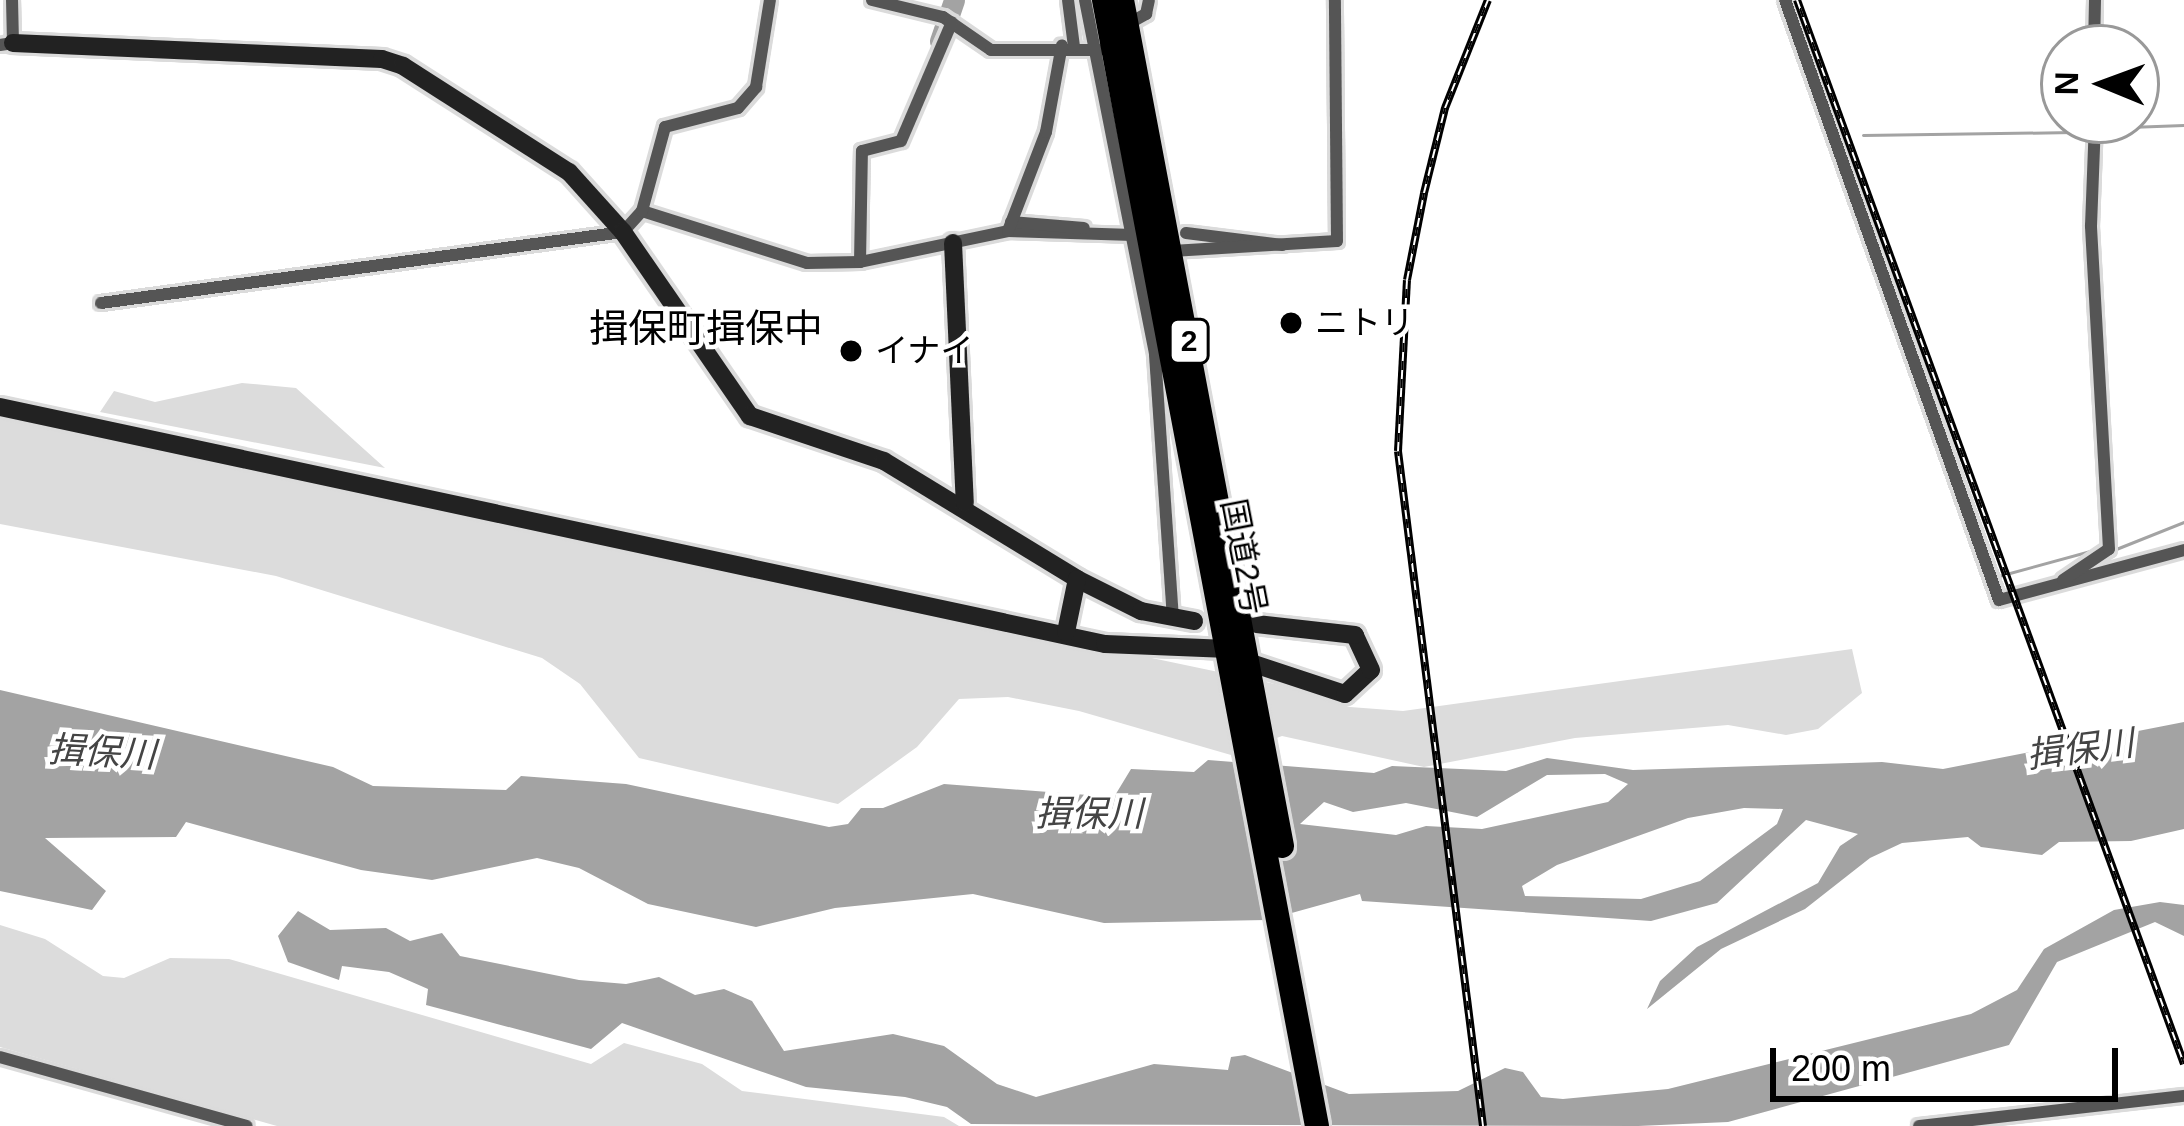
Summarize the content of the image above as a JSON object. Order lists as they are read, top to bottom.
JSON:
{
  "streets": {
    "highway": ["2", "国道2号"]
  },
  "districts": ["揖保町揖保中"],
  "water": ["揖保川"],
  "places": ["ニトリ", "イナイ"],
  "scale_bar": "200 m",
  "north": "left"
}
